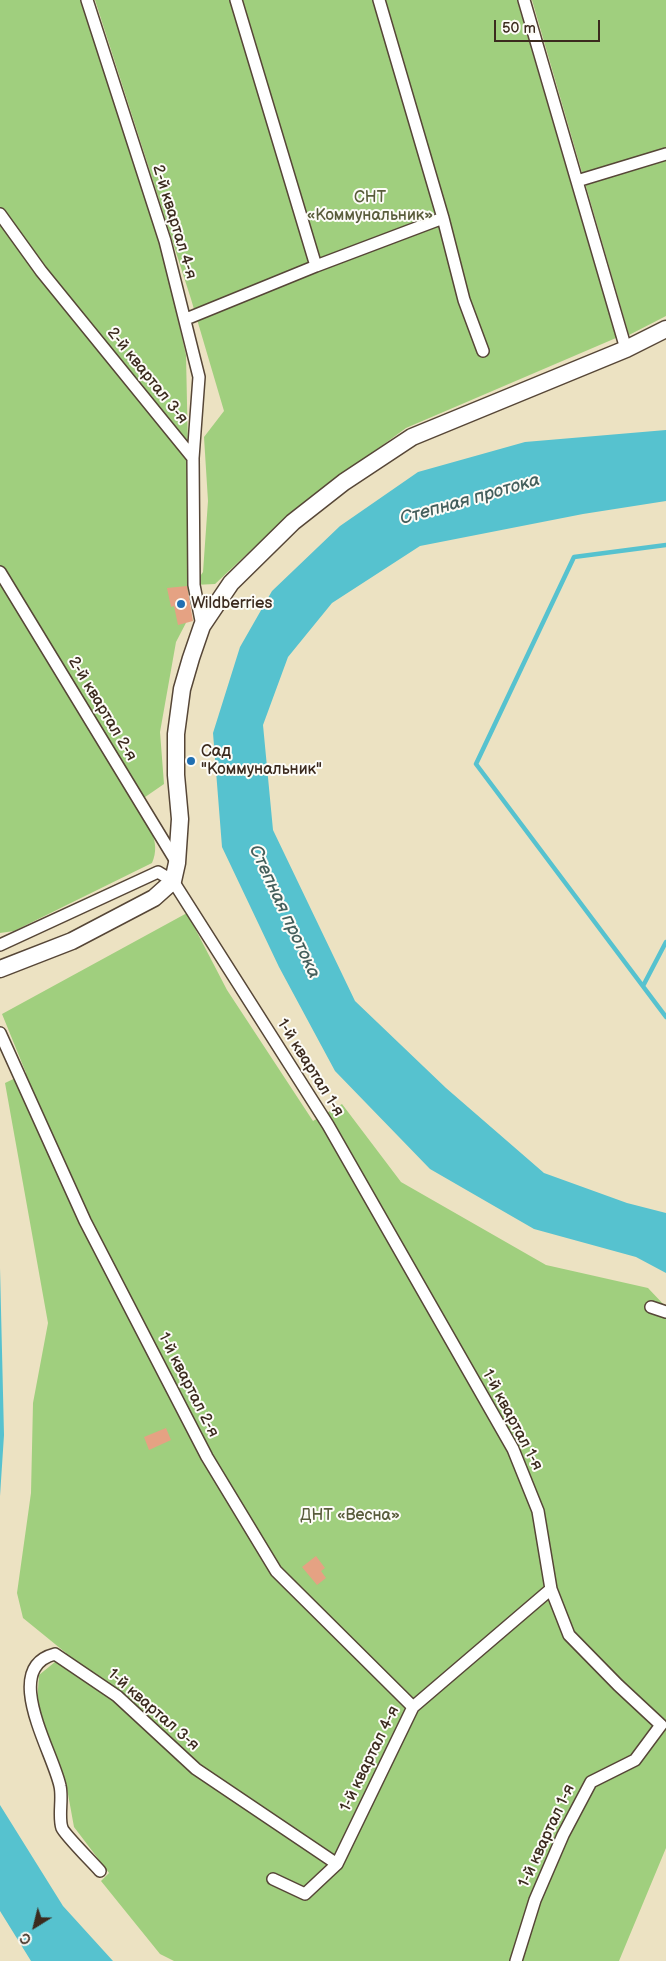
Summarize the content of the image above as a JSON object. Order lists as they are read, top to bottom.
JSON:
{
  "streets": {
    "street": [
      "2-й квартал 4-я",
      "2-й квартал 3-я",
      "2-й квартал 2-я",
      "1-й квартал 1-я",
      "1-й квартал 2-я",
      "1-й квартал 3-я",
      "1-й квартал 4-я"
    ]
  },
  "crossings": [
    ["2-й квартал 4-я", "2-й квартал 3-я"],
    ["1-й квартал 1-я", "1-й квартал 4-я"],
    ["1-й квартал 2-я", "1-й квартал 4-я"],
    ["1-й квартал 3-я", "1-й квартал 4-я"]
  ],
  "water": ["Степная протока"],
  "parks": ["СНТ «Коммунальник»", "ДНТ «Весна»"],
  "places": ["Wildberries", "Сад \"Коммунальник\""],
  "scale_bar": "50 m",
  "north": "bottom left"
}
